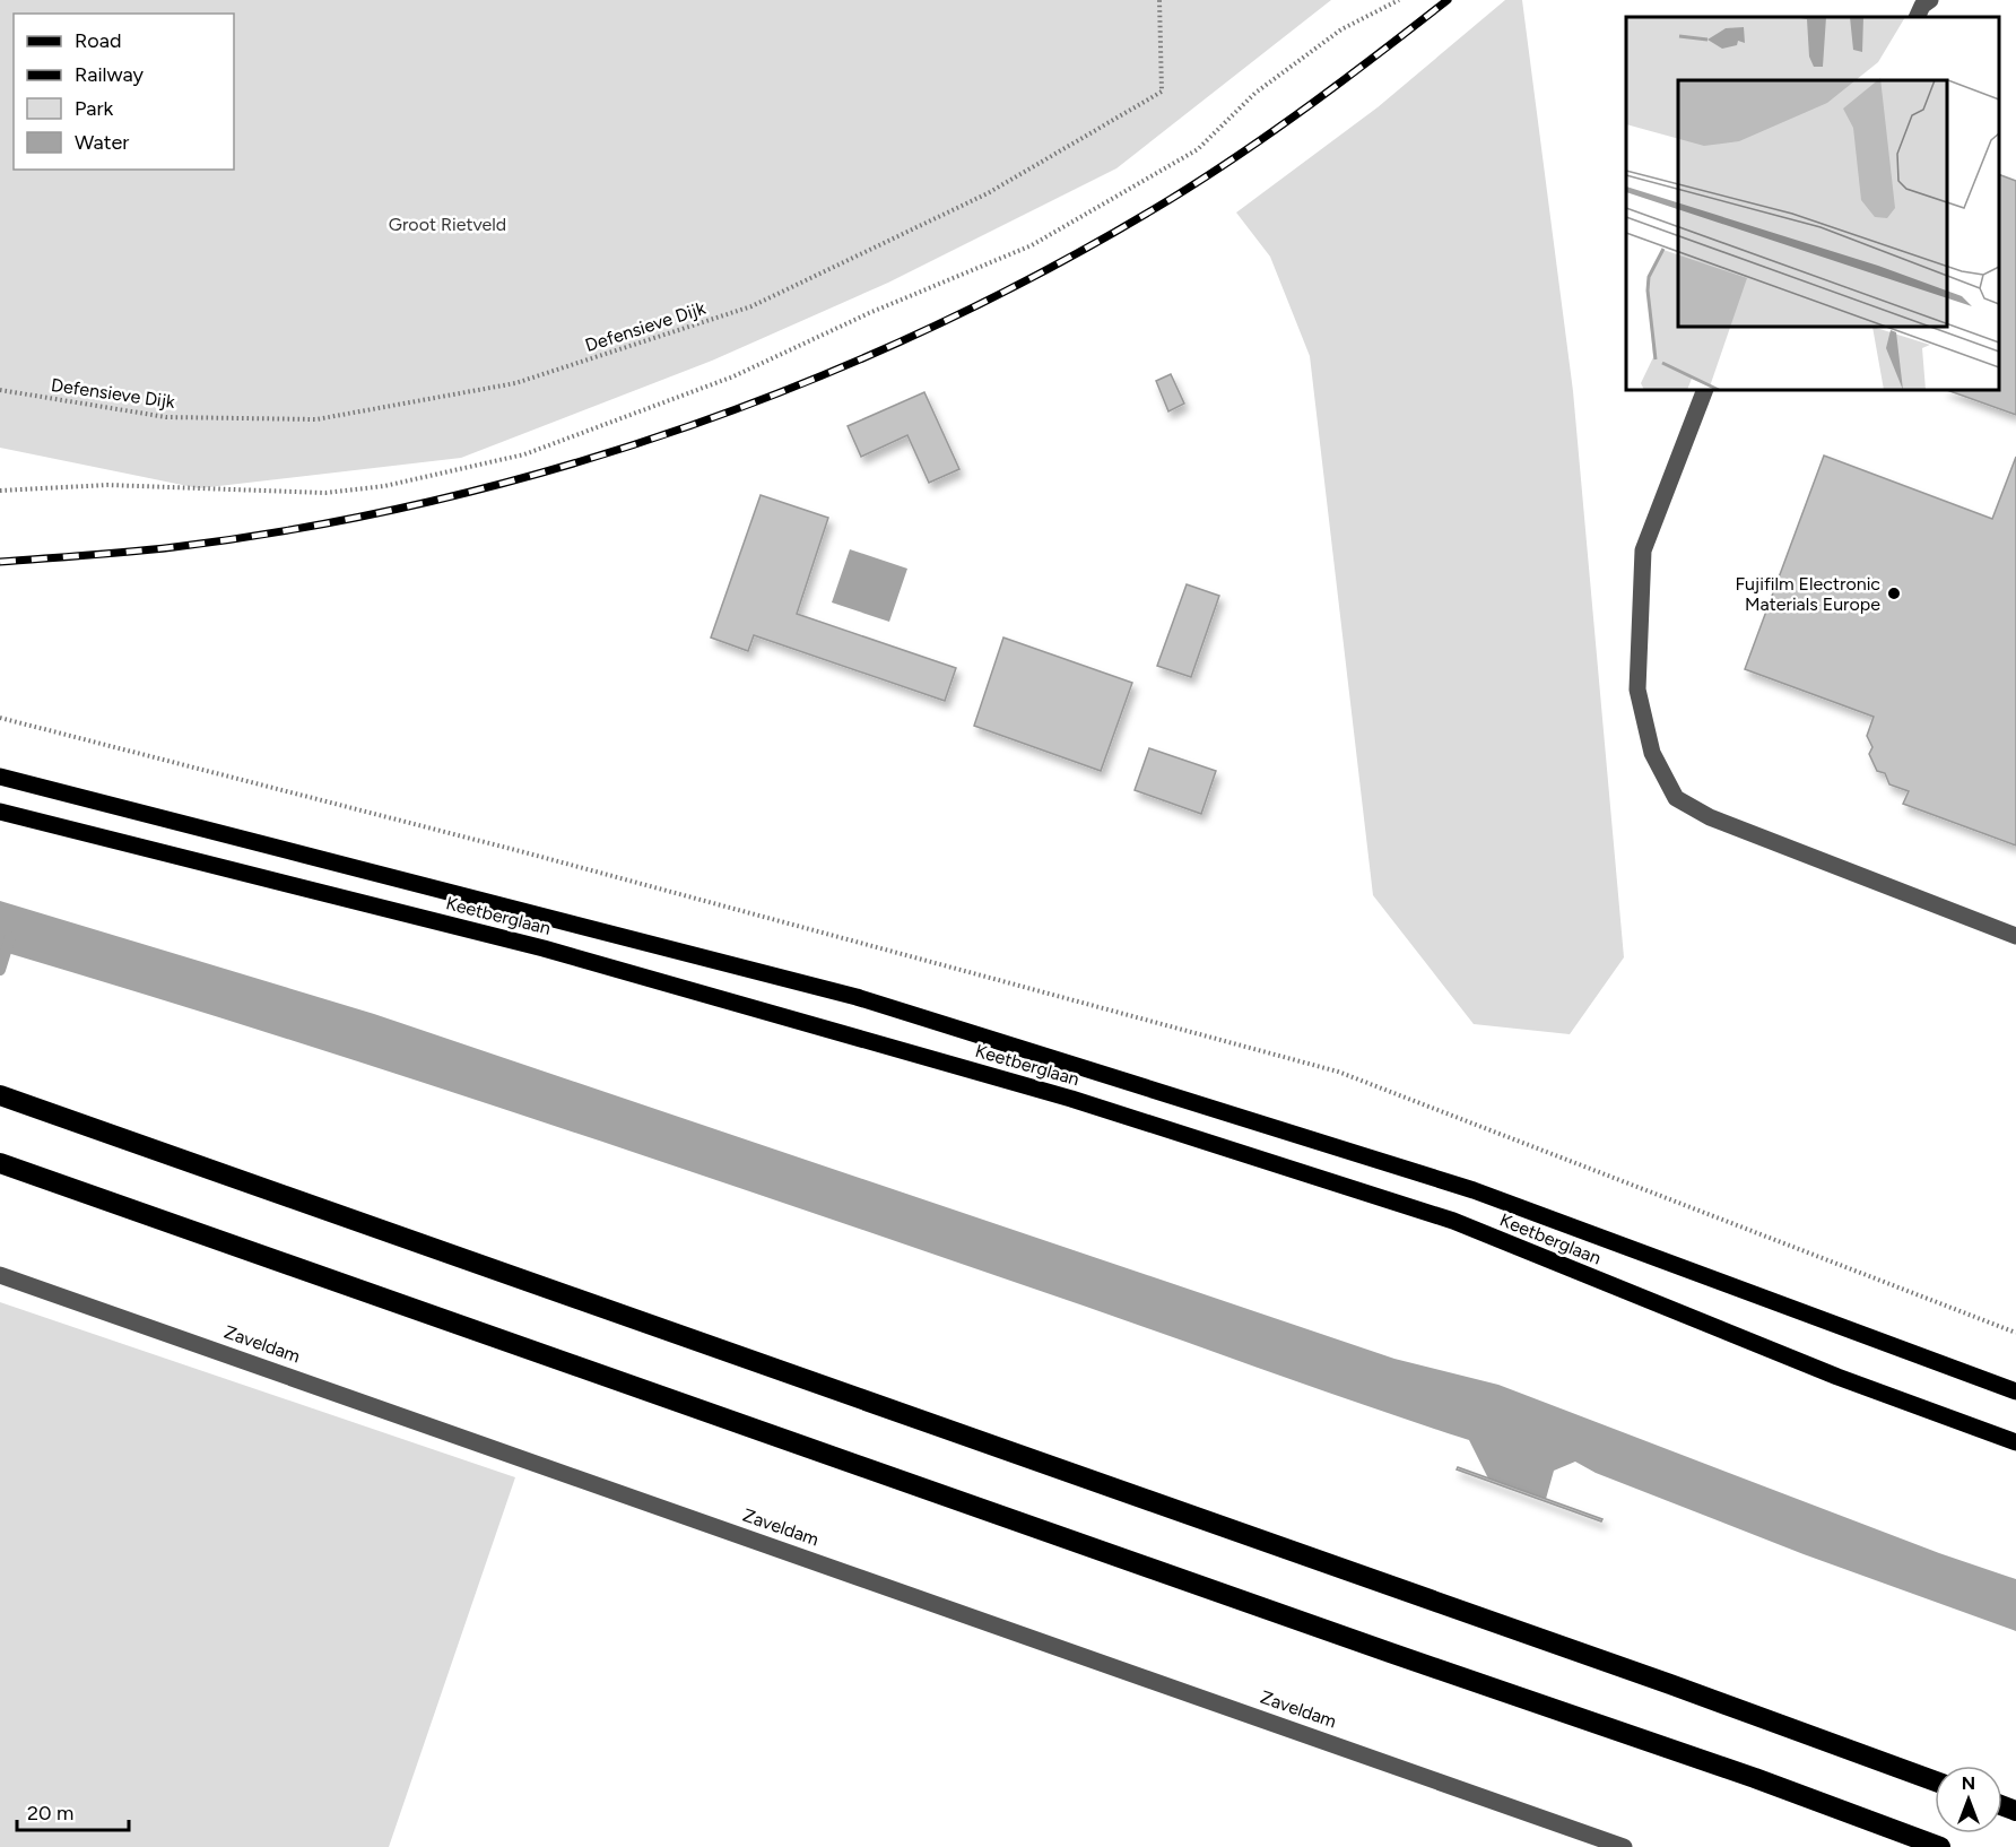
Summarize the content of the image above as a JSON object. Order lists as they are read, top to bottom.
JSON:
{
  "streets": {
    "main road": ["Keetberglaan"],
    "street": ["Zaveldam"],
    "path": ["Defensieve Dijk"]
  },
  "parks": ["Groot Rietveld"],
  "places": ["Fujifilm Electronic Materials Europe"],
  "legend": [
    "Road",
    "Railway",
    "Park",
    "Water"
  ],
  "scale_bar": "20 m",
  "north": "top"
}
